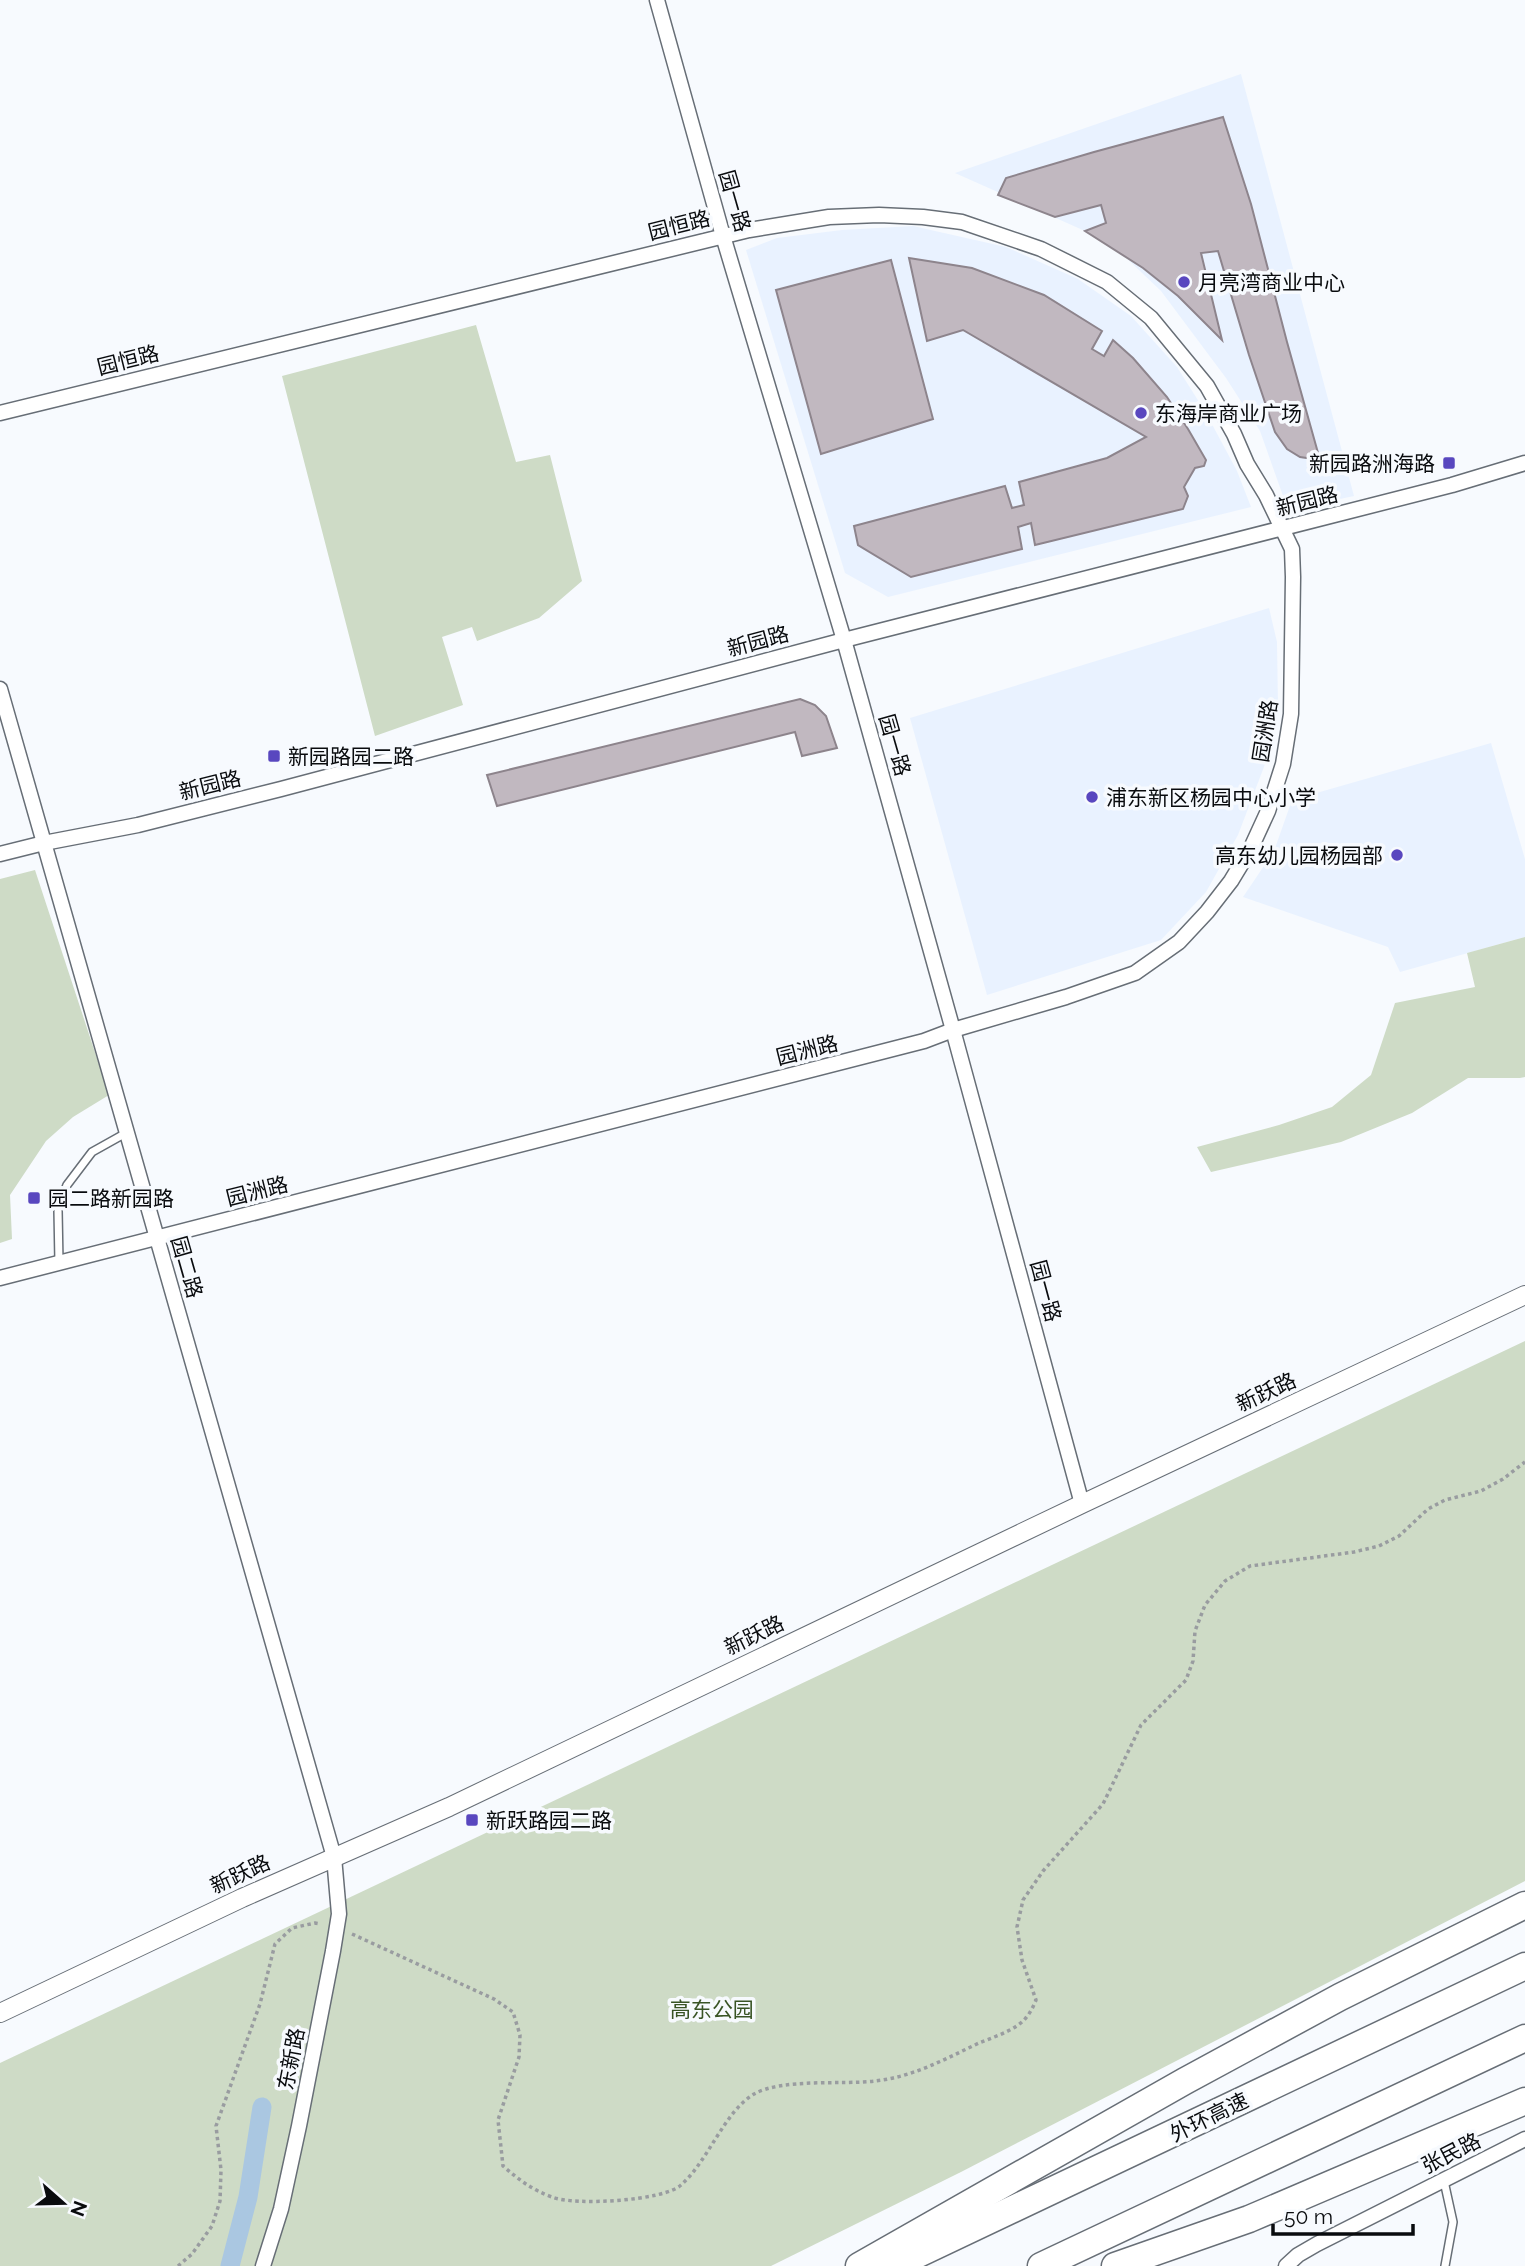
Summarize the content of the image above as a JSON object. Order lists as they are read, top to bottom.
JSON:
{
  "streets": {
    "highway": ["外环高速"],
    "street": [
      "园一路",
      "园恒路",
      "新园路",
      "园洲路",
      "园二路",
      "新跃路",
      "东新路",
      "张民路"
    ]
  },
  "crossings": [
    ["园一路", "园恒路"],
    ["园一路", "新园路"],
    ["园一路", "园洲路"],
    ["园一路", "新跃路"],
    ["园恒路", "新园路"],
    ["园恒路", "园洲路"],
    ["新园路", "园洲路"],
    ["新园路", "园二路"],
    ["园洲路", "园二路"],
    ["园二路", "新跃路"],
    ["园二路", "东新路"],
    ["新跃路", "东新路"]
  ],
  "parks": ["高东公园"],
  "places": {
    "other": [
      "月亮湾商业中心",
      "东海岸商业广场",
      "浦东新区杨园中心小学",
      "高东幼儿园杨园部"
    ],
    "transit": [
      "新园路洲海路",
      "新园路园二路",
      "园二路新园路",
      "新跃路园二路"
    ]
  },
  "scale_bar": "50 m",
  "north": "right"
}
